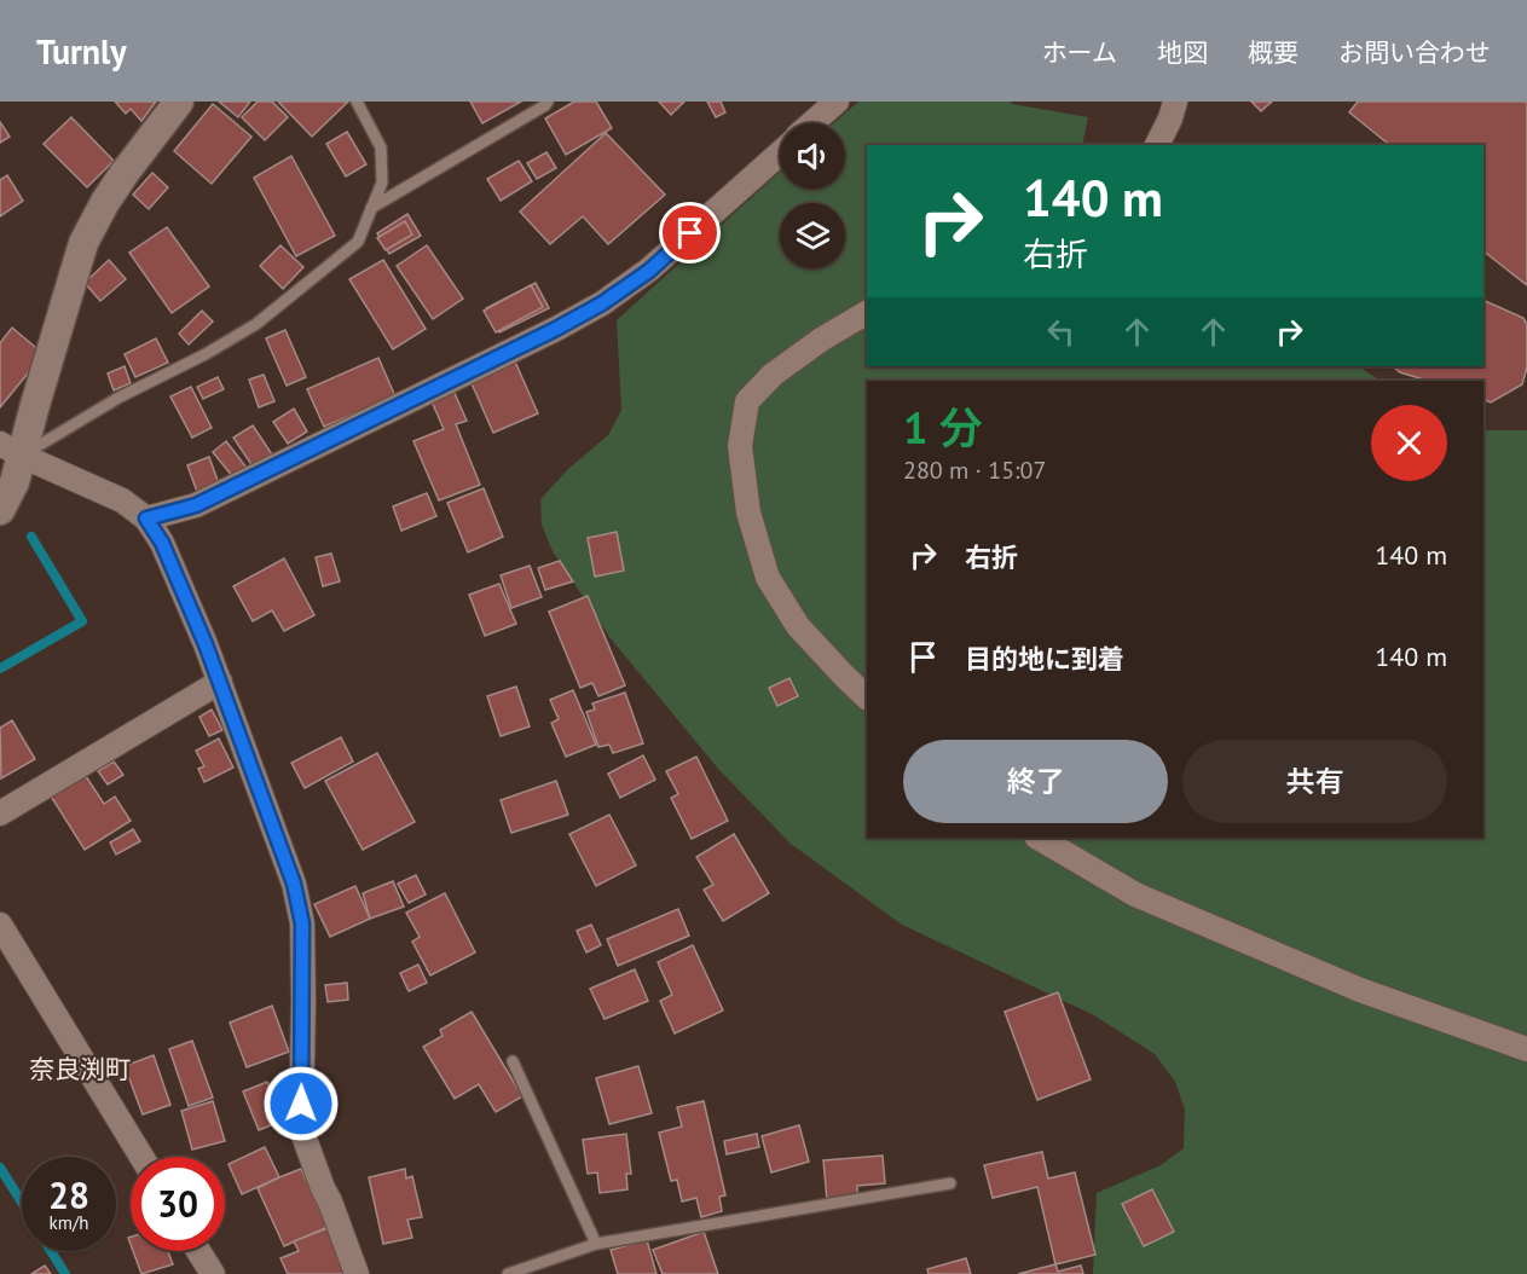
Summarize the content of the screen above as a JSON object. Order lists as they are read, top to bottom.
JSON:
{
  "districts": ["奈良渕町"],
  "page": {
    "header": "Turnly",
    "nav": [
      "ホーム",
      "地図",
      "概要",
      "お問い合わせ"
    ],
    "turn": ["140 m", "右折"],
    "heading": ["1 分", "280 m · 15:07"],
    "list": [
      {
        "name": "右折",
        "value": "140 m"
      },
      {
        "name": "目的地に到着",
        "value": "140 m"
      }
    ],
    "buttons": ["終了", "共有"],
    "speed": "28 km/h",
    "limit": "30"
  }
}
